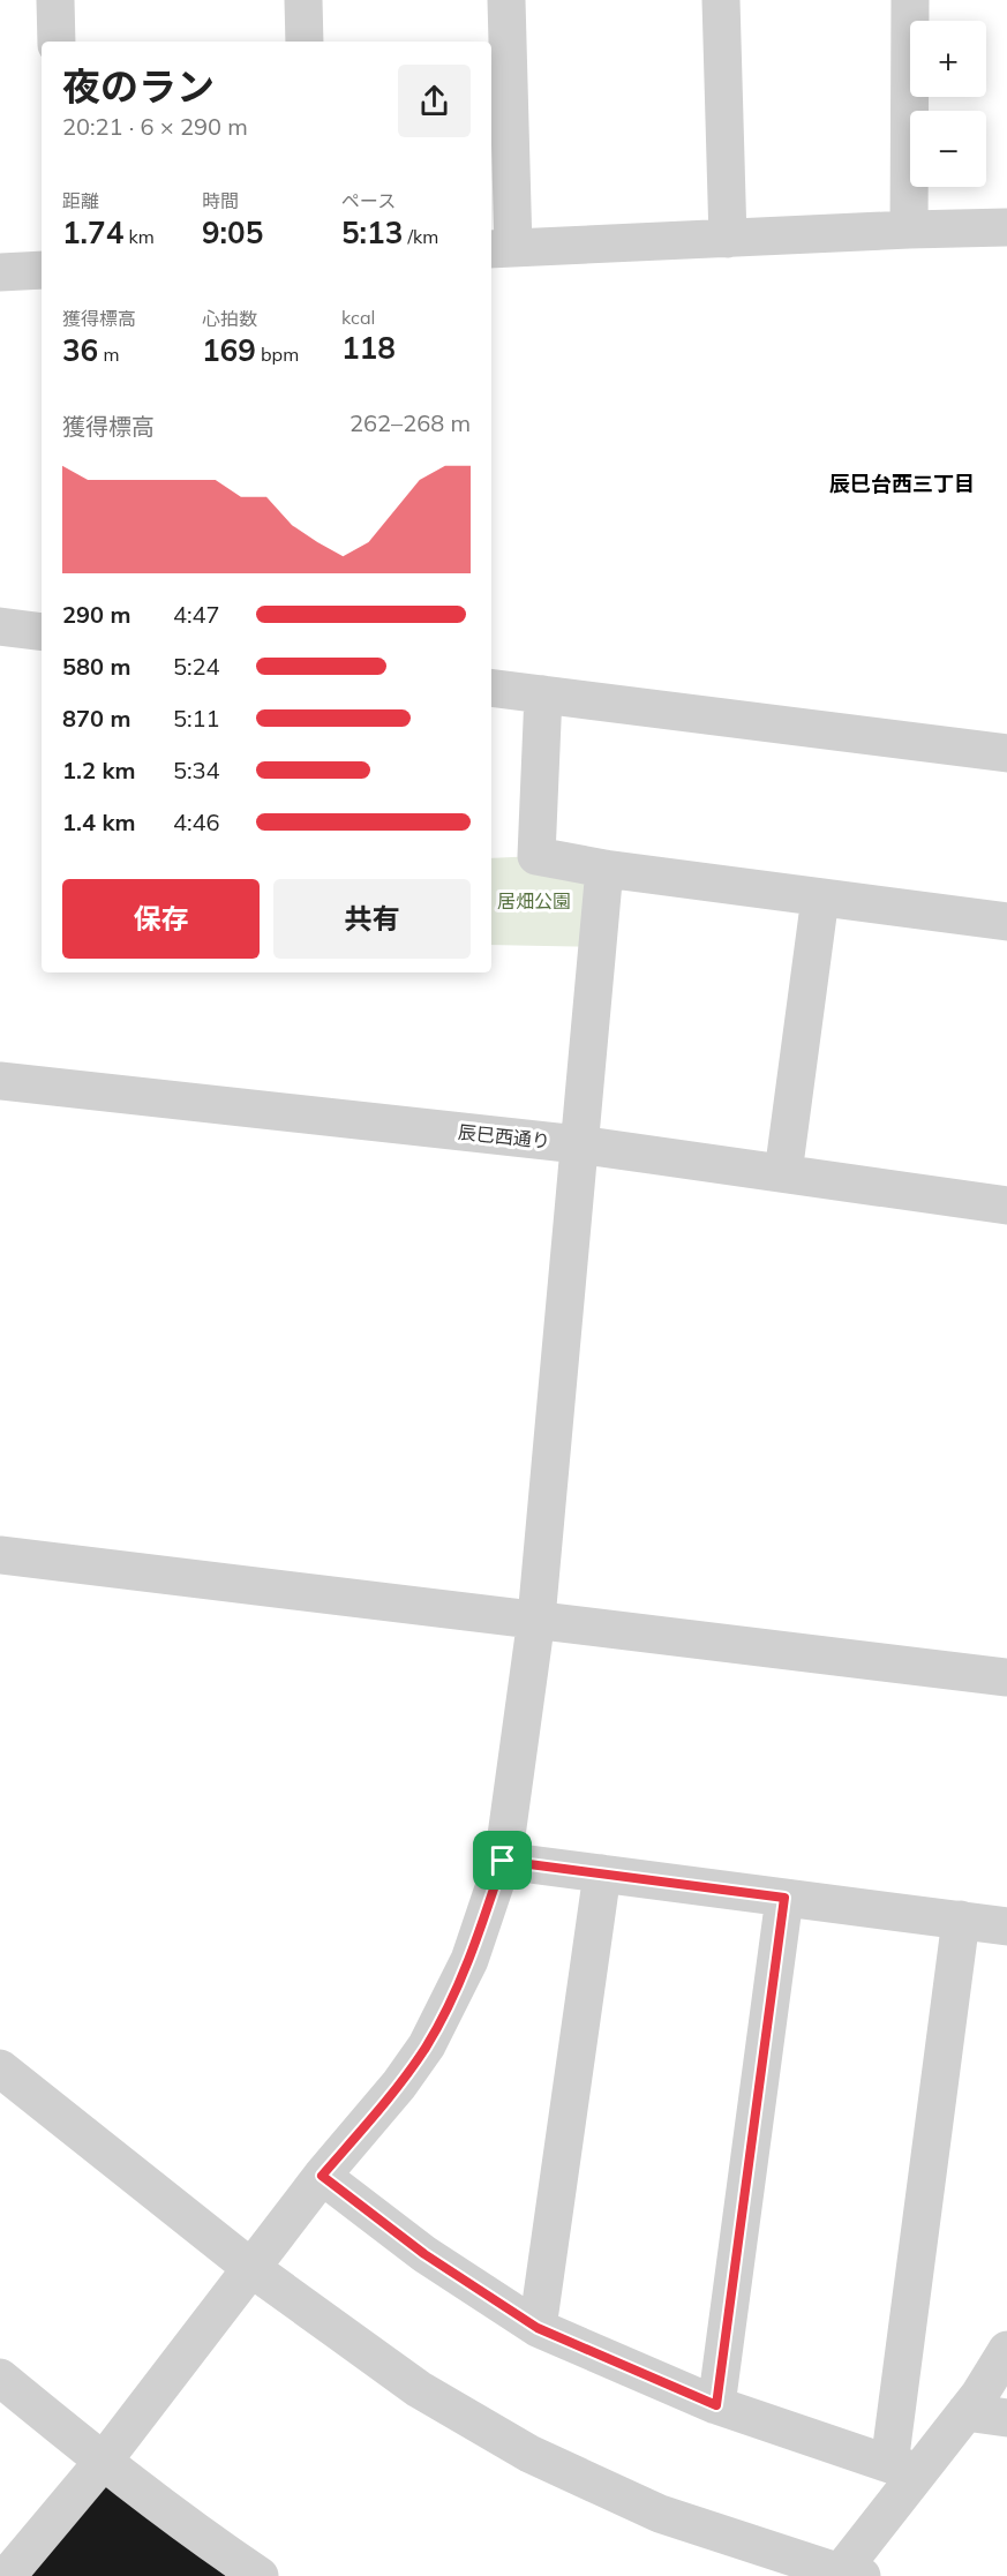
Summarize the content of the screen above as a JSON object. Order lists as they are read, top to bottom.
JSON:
{
  "streets": {
    "street": ["辰巳西通り"]
  },
  "districts": ["辰巳台西三丁目"],
  "parks": ["居畑公園"],
  "page": {
    "map_buttons": ["+", "−"],
    "heading": ["夜のラン", "20:21 · 6 × 290 m"],
    "stats": [
      ["距離", "1.74 km"],
      ["時間", "9:05"],
      ["ペース", "5:13 /km"],
      ["獲得標高", "36 m"],
      ["心拍数", "169 bpm"],
      ["kcal", "118"]
    ],
    "chart": ["獲得標高", "262–268 m"],
    "list": [
      {
        "name": "290 m",
        "note": "4:47"
      },
      {
        "name": "580 m",
        "note": "5:24"
      },
      {
        "name": "870 m",
        "note": "5:11"
      },
      {
        "name": "1.2 km",
        "note": "5:34"
      },
      {
        "name": "1.4 km",
        "note": "4:46"
      }
    ],
    "buttons": ["保存", "共有"]
  }
}
